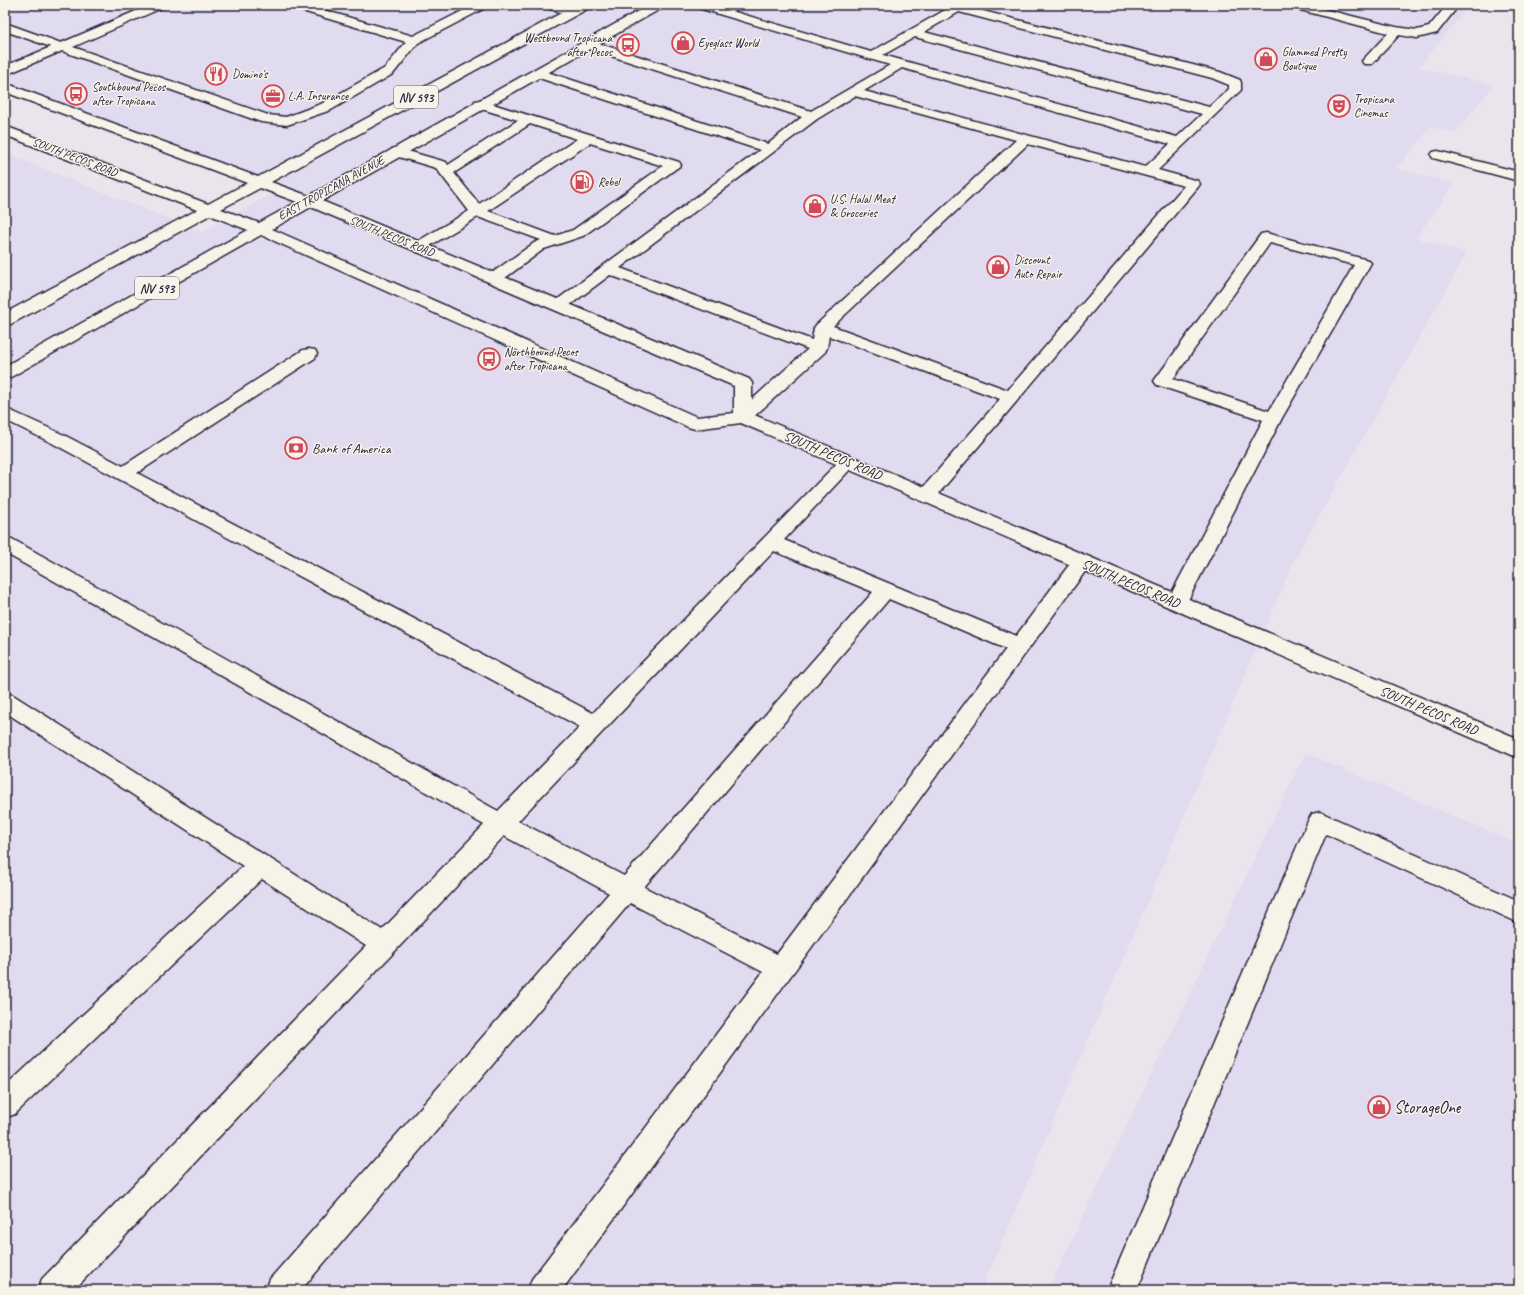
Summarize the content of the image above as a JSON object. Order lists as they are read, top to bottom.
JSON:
{
  "streets": {
    "main road": ["NV 593", "SOUTH PECOS ROAD", "EAST TROPICANA AVENUE"]
  },
  "crossings": [
    ["NV 593", "SOUTH PECOS ROAD"],
    ["SOUTH PECOS ROAD", "EAST TROPICANA AVENUE"]
  ],
  "places": {
    "shop": [
      "Eyeglass World",
      "Glammed Pretty Boutique",
      "U.S. Halal Meat & Groceries",
      "Discount Auto Repair",
      "StorageOne"
    ],
    "bus stop": ["Westbound Tropicana after Pecos", "Southbound Pecos after Tropicana", "Northbound Pecos after Tropicana"],
    "restaurant": ["Domino's"],
    "office": ["L.A. Insurance"],
    "theatre": ["Tropicana Cinemas"],
    "fuel station": ["Rebel"],
    "bank": ["Bank of America"]
  }
}
